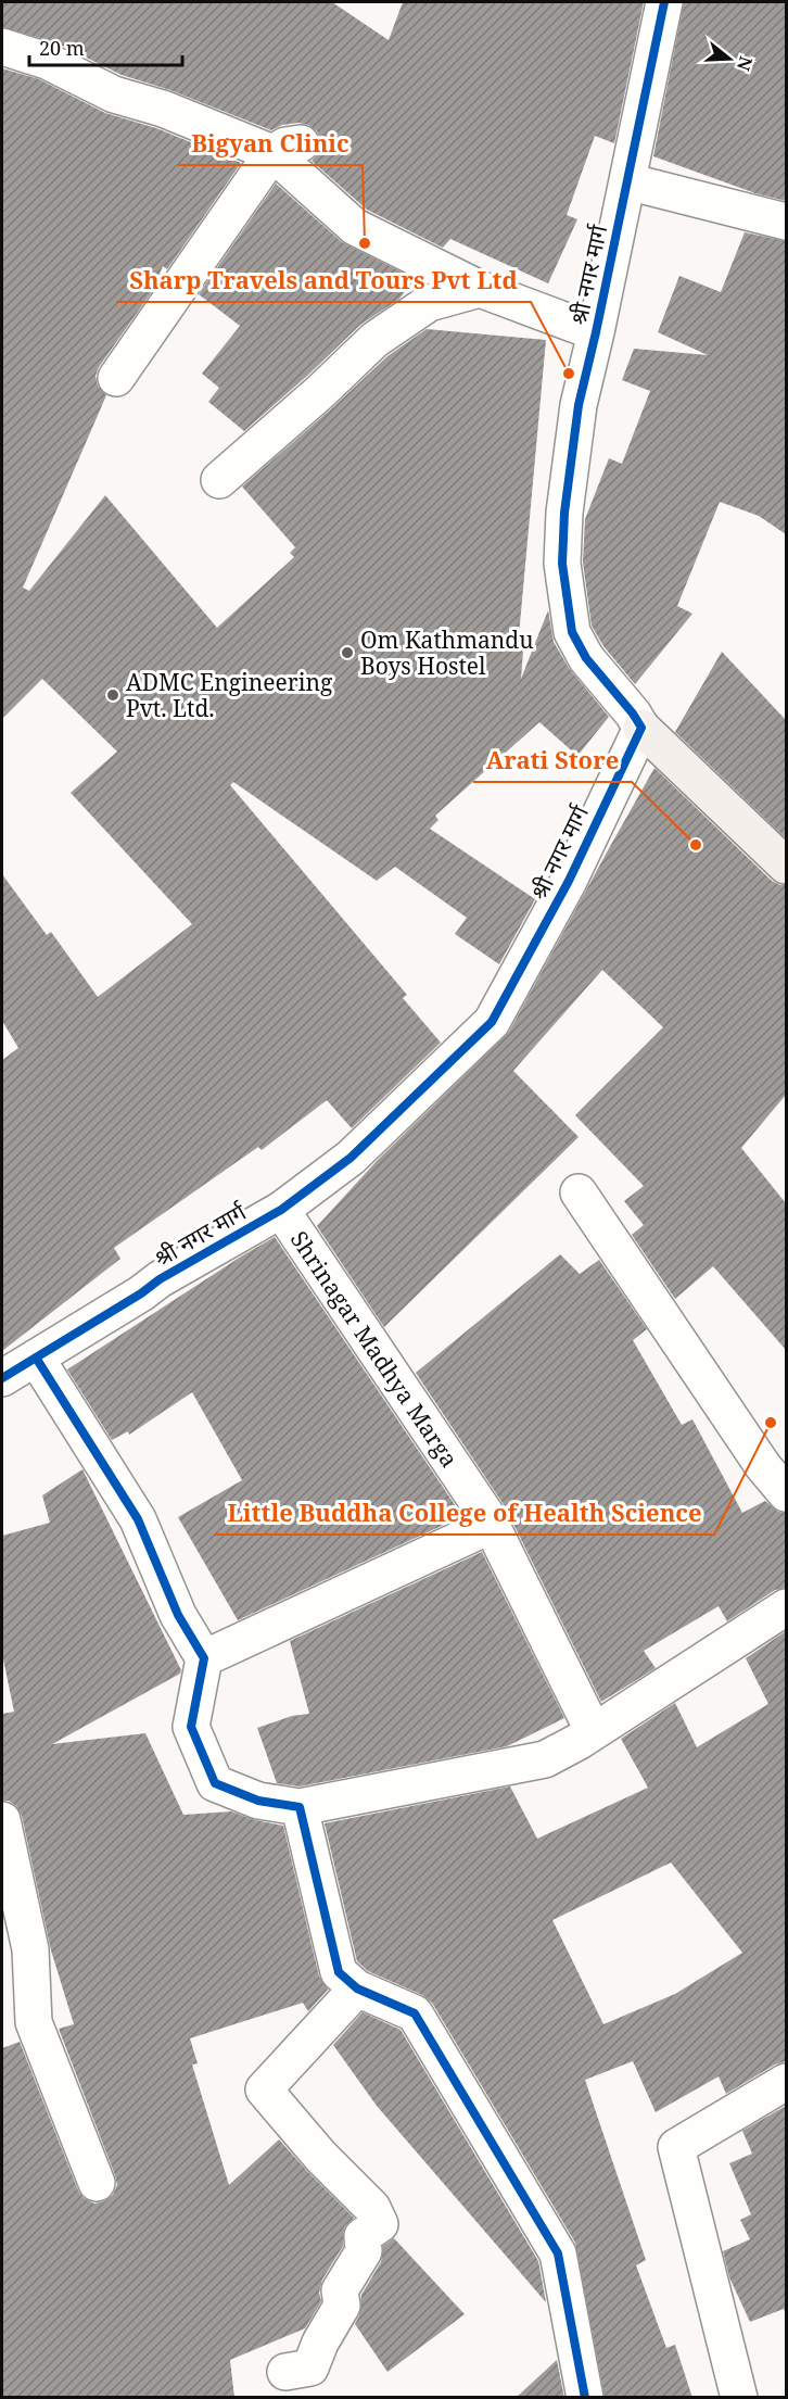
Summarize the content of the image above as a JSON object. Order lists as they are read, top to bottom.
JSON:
{
  "streets": {
    "street": ["श्री नगर मार्ग", "Shrinagar Madhya Marga"]
  },
  "crossings": [
    ["श्री नगर मार्ग", "Shrinagar Madhya Marga"]
  ],
  "places": [
    "Bigyan Clinic",
    "Sharp Travels and Tours Pvt Ltd",
    "Om Kathmandu Boys Hostel",
    "ADMC Engineering Pvt. Ltd.",
    "Arati Store",
    "Little Buddha College of Health Science"
  ],
  "scale_bar": "20 m",
  "north": "right"
}
